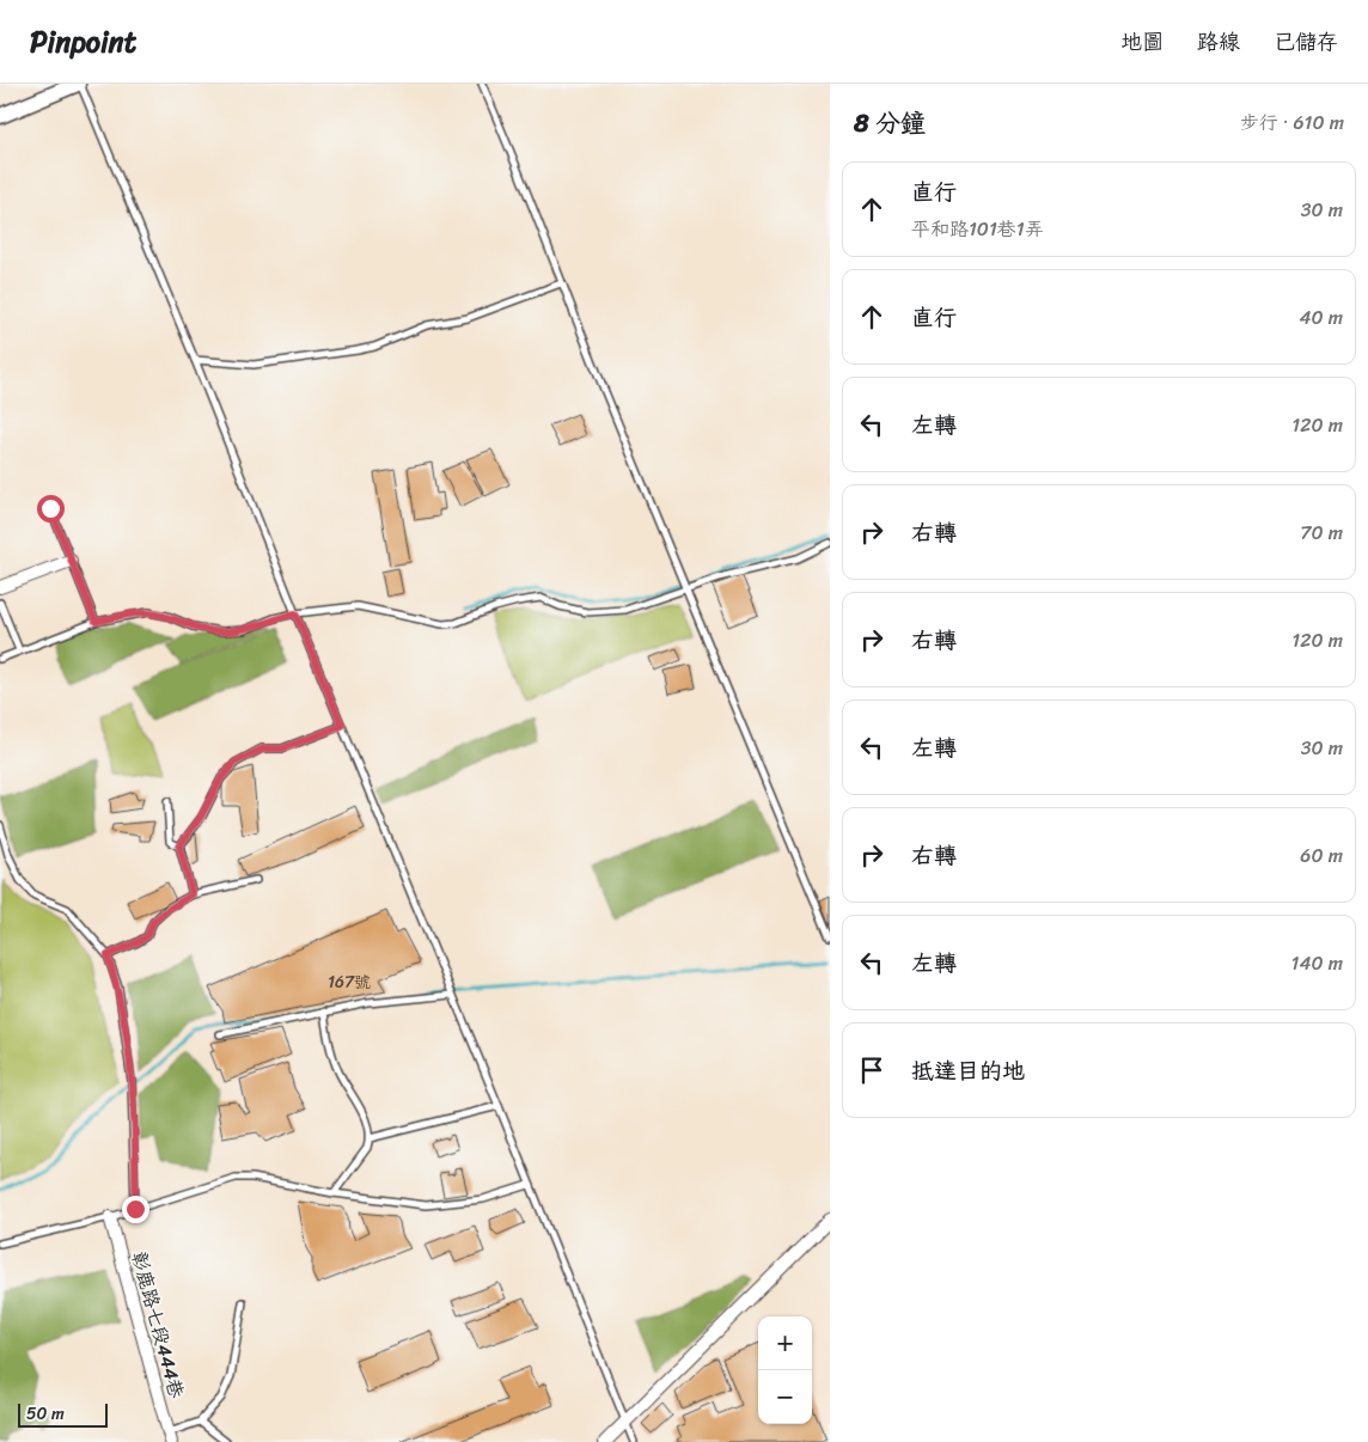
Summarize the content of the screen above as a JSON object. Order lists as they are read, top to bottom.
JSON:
{
  "streets": {
    "street": ["彰鹿路七段444巷"]
  },
  "house_numbers": ["167號"],
  "scale_bar": "50 m",
  "page": {
    "header": "Pinpoint",
    "nav": ["地圖", "路線", "已儲存"],
    "heading": ["8 分鐘", "步行 · 610 m"],
    "list": [
      ["直行", "平和路101巷1弄", "30 m"],
      ["直行", "40 m"],
      ["左轉", "120 m"],
      ["右轉", "70 m"],
      ["右轉", "120 m"],
      ["左轉", "30 m"],
      ["右轉", "60 m"],
      ["左轉", "140 m"],
      "抵達目的地"
    ],
    "map_buttons": ["+", "−"],
    "scale": "50 m"
  }
}
